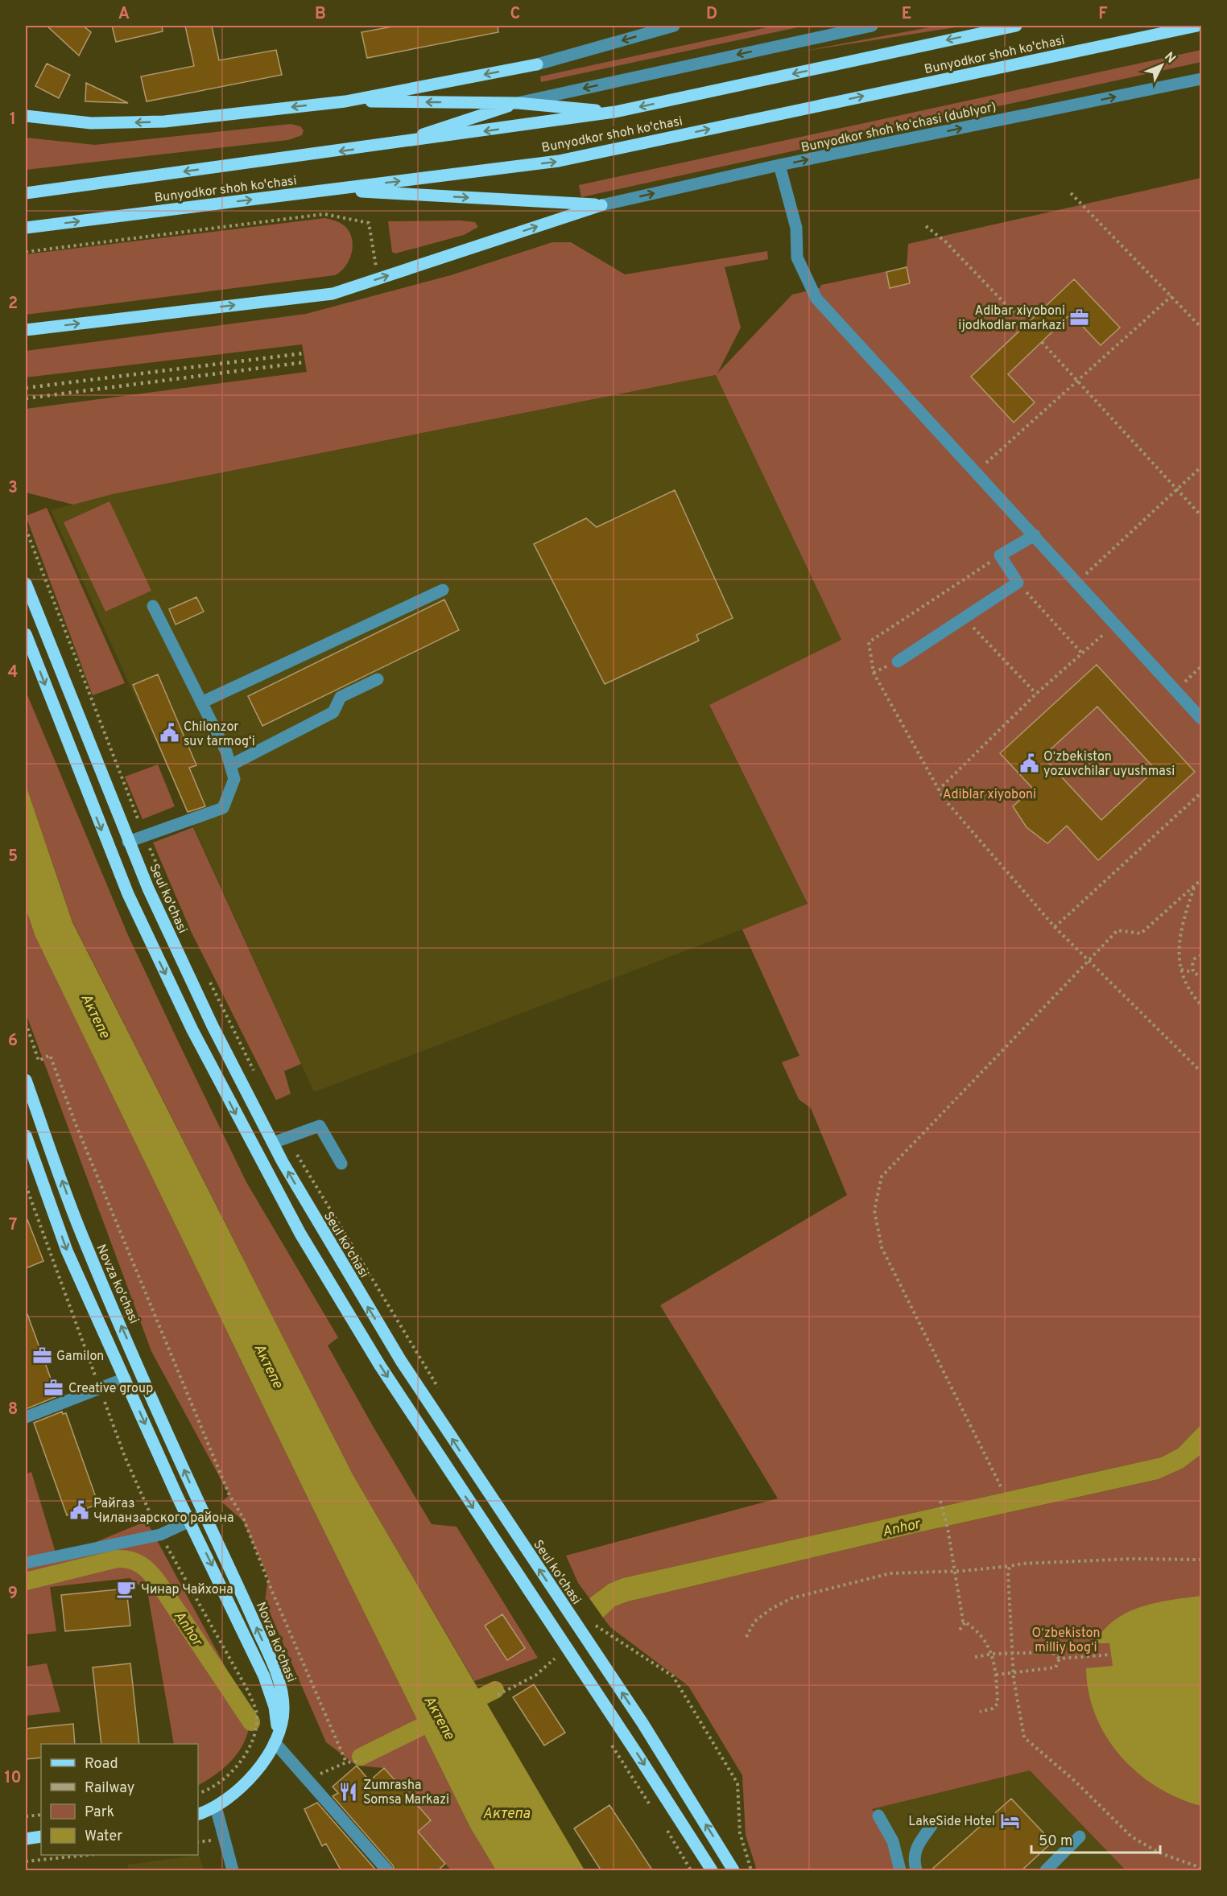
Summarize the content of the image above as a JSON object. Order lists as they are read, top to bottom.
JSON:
{
  "streets": {
    "main road": ["Bunyodkor shoh ko'chasi", "Seul ko'chasi", "Novza ko'chasi"],
    "street": ["Bunyodkor shoh koʻchasi (dublyor)"]
  },
  "one_way": ["Bunyodkor shoh koʻchasi (dublyor)"],
  "water": ["Актепе", "Anhor", "Актепа"],
  "parks": ["Adiblar xiyoboni", "Oʻzbekiston milliy bogʻi"],
  "places": {
    "office": ["Adibar xiyoboni ijodkodlar markazi", "Gamilon", "Creative group"],
    "public building": ["Chilonzor suv tarmog‘i", "Oʻzbekiston yozuvchilar uyushmasi", "Райгаз Чиланзарского района"],
    "cafe": ["Чинар Чайхона"],
    "restaurant": ["Zumrasha Somsa Markazi"],
    "hotel": ["LakeSide Hotel"]
  },
  "legend": [
    "Road",
    "Railway",
    "Park",
    "Water"
  ],
  "scale_bar": "50 m",
  "north": "top right",
  "grid": {
    "columns": [
      "A",
      "B",
      "C",
      "D",
      "E",
      "F"
    ],
    "rows": [
      "1",
      "2",
      "3",
      "4",
      "5",
      "6",
      "7",
      "8",
      "9",
      "10"
    ]
  }
}
